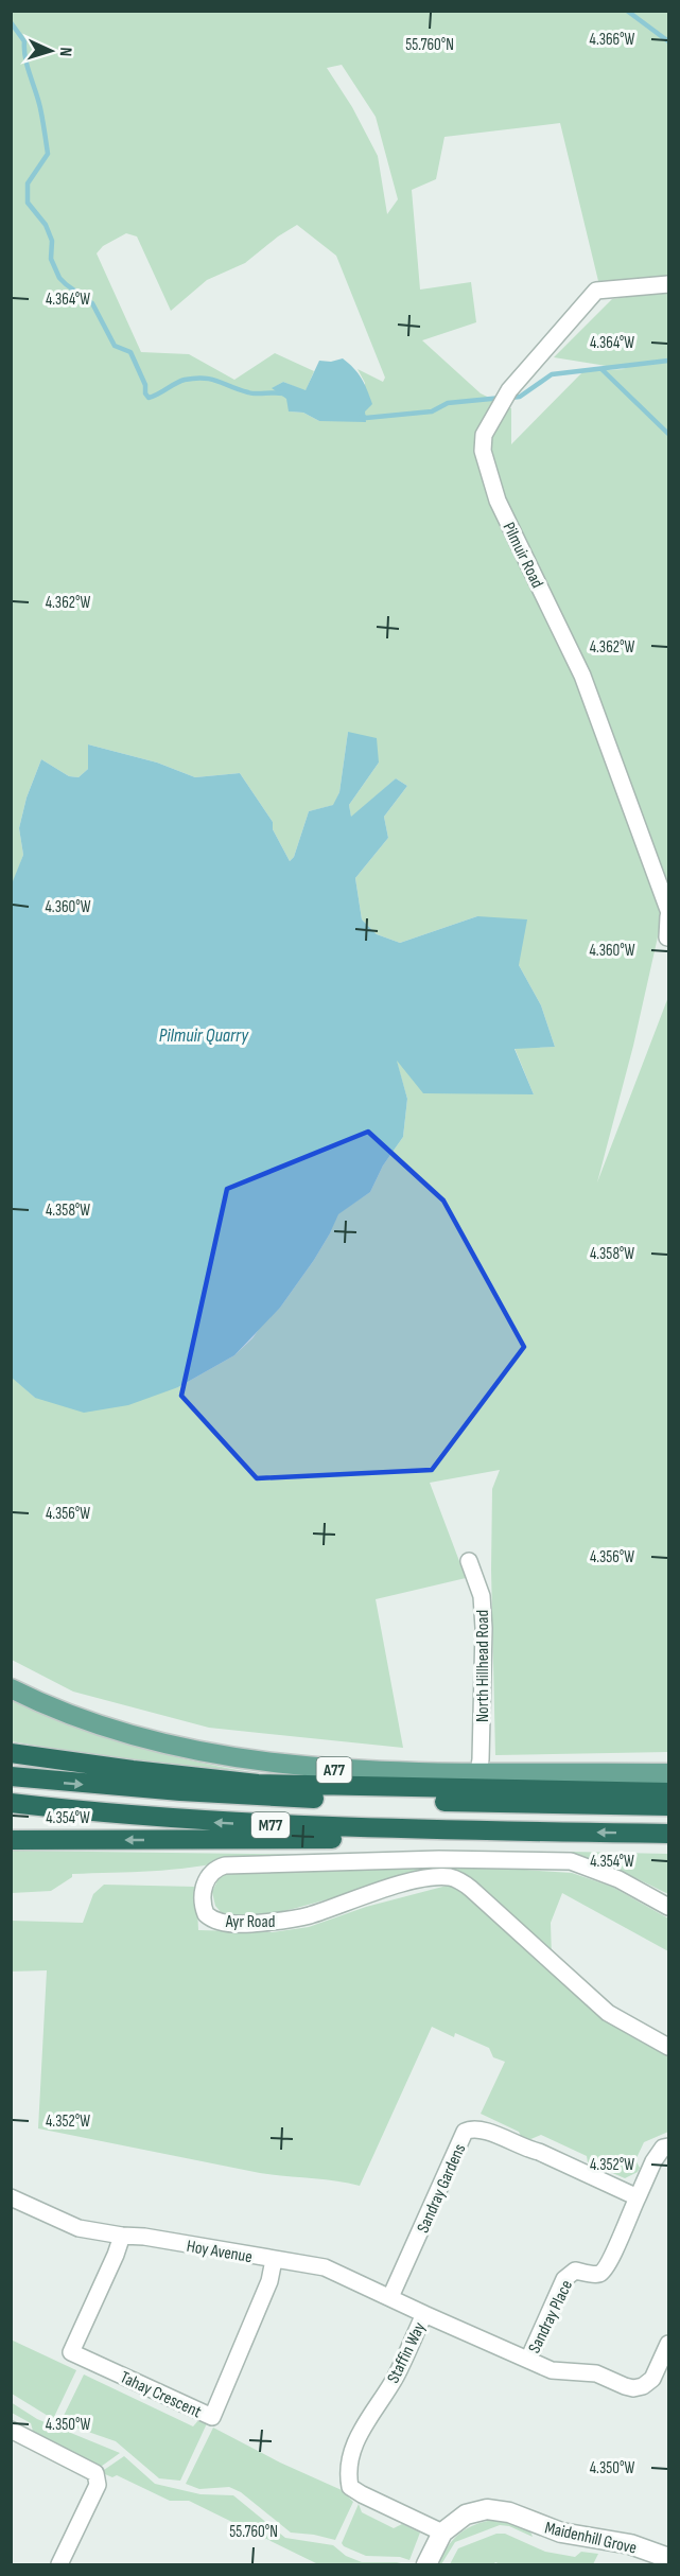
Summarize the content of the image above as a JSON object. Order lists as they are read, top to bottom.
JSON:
{
  "streets": {
    "highway": ["M77"],
    "main road": ["A77"],
    "street": [
      "Pilmuir Road",
      "North Hillhead Road",
      "Ayr Road",
      "Sandray Gardens",
      "Hoy Avenue",
      "Sandray Place",
      "Staffin Way",
      "Tahay Crescent",
      "Maidenhill Grove"
    ]
  },
  "crossings": [
    ["North Hillhead Road", "A77"],
    ["Sandray Gardens", "Hoy Avenue"],
    ["Sandray Gardens", "Sandray Place"],
    ["Hoy Avenue", "Staffin Way"],
    ["Hoy Avenue", "Tahay Crescent"],
    ["Sandray Place", "Staffin Way"],
    ["Staffin Way", "Maidenhill Grove"]
  ],
  "water": ["Pilmuir Quarry"],
  "north": "right",
  "coordinates": [
    "4.366°W",
    "55.760°N",
    "4.364°W",
    "4.362°W",
    "4.360°W",
    "4.358°W",
    "4.356°W",
    "4.354°W",
    "4.352°W",
    "4.350°W"
  ]
}
